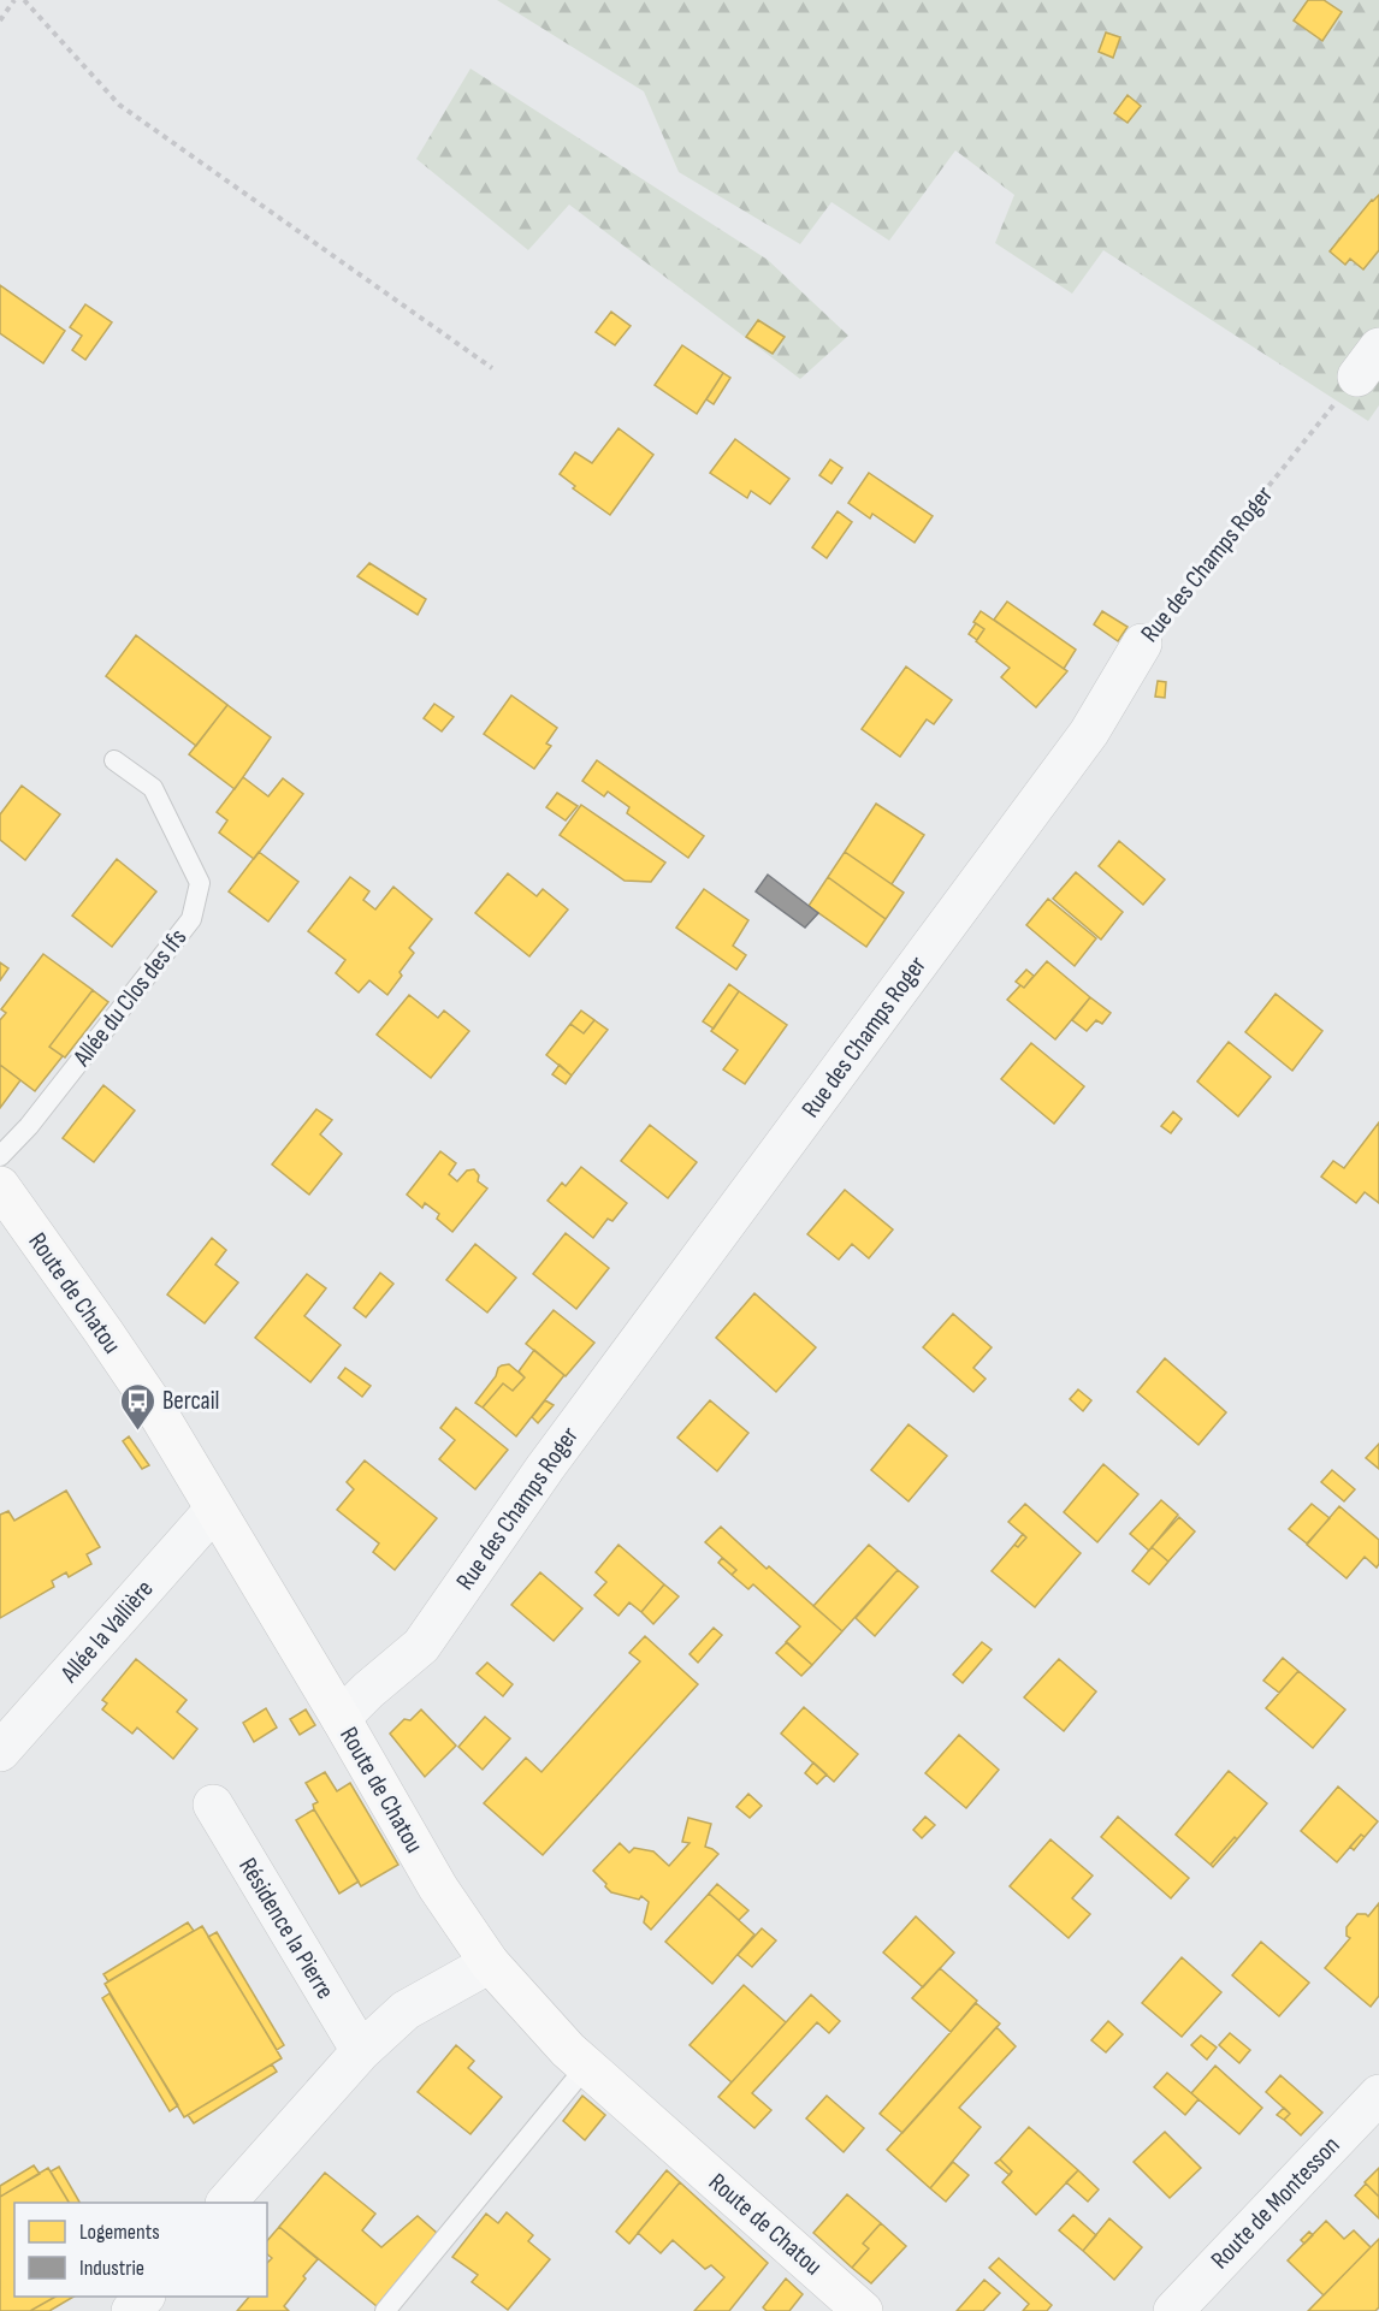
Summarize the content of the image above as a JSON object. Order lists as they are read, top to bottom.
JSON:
{
  "streets": {
    "street": [
      "Rue des Champs Roger",
      "Route de Chatou",
      "Allée la Vallière",
      "Résidence la Pierre",
      "Route de Montesson"
    ],
    "lane": ["Allée du Clos des Ifs"]
  },
  "crossings": [
    ["Rue des Champs Roger", "Route de Chatou"],
    ["Route de Chatou", "Allée la Vallière"]
  ],
  "places": {
    "bus stop": ["Bercail"]
  },
  "legend": ["Logements", "Industrie"]
}
